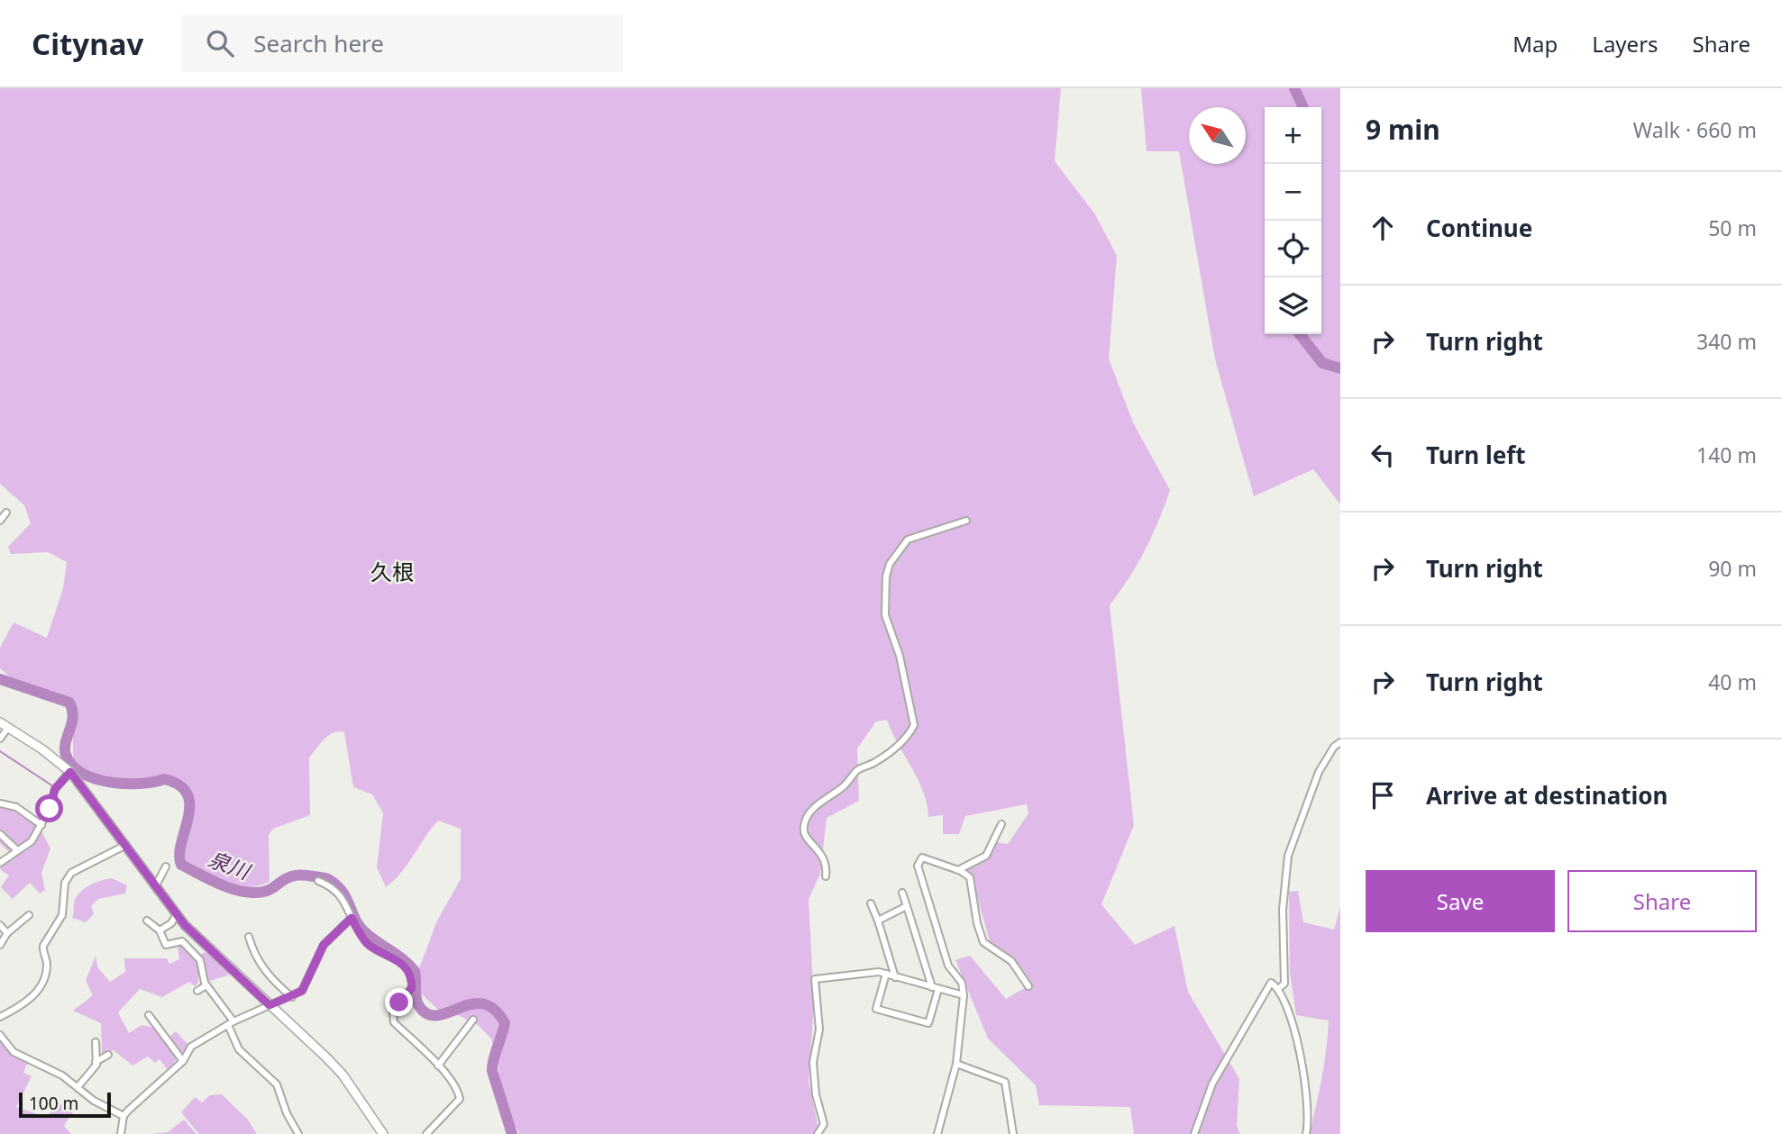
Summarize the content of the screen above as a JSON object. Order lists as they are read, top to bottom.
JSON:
{
  "districts": ["久根"],
  "water": ["泉川"],
  "scale_bar": "100 m",
  "north": "top left",
  "page": {
    "header": "Citynav",
    "search": "Search here",
    "nav": ["Map", "Layers", "Share"],
    "heading": ["9 min", "Walk · 660 m"],
    "map_buttons": ["+", "−"],
    "list": [
      ["Continue", "50 m"],
      ["Turn right", "340 m"],
      ["Turn left", "140 m"],
      ["Turn right", "90 m"],
      ["Turn right", "40 m"],
      "Arrive at destination"
    ],
    "buttons": ["Save", "Share"],
    "scale": "100 m"
  }
}
